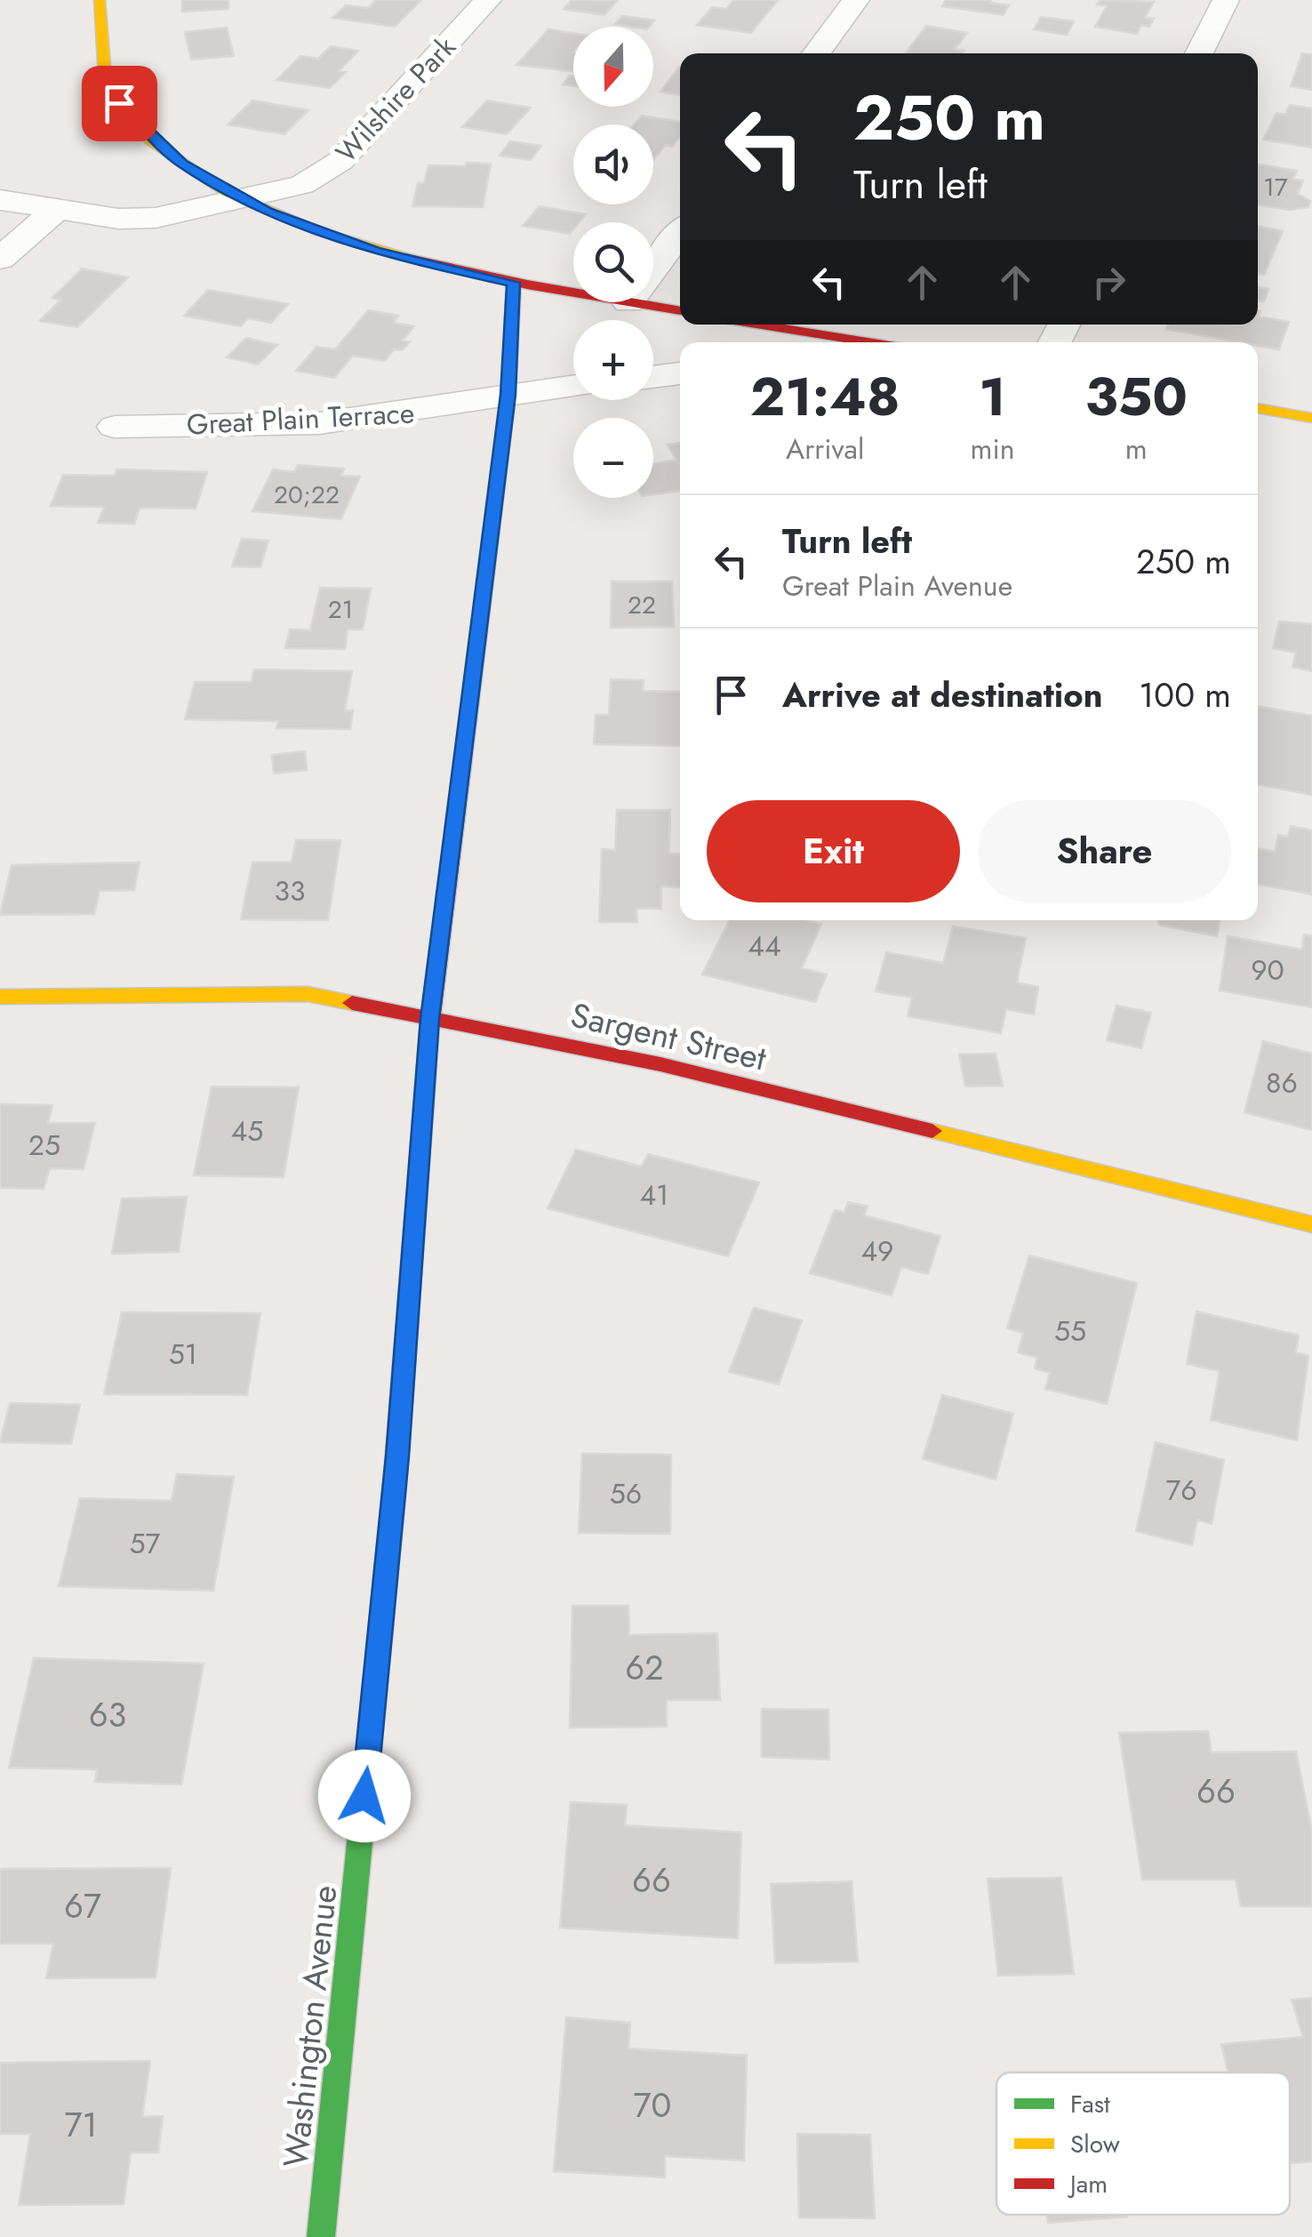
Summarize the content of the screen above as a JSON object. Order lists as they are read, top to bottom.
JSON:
{
  "streets": {
    "street": [
      "Wilshire Park",
      "Great Plain Terrace",
      "Sargent Street",
      "Washington Avenue"
    ]
  },
  "crossings": [
    ["Great Plain Terrace", "Washington Avenue"],
    ["Sargent Street", "Washington Avenue"]
  ],
  "house_numbers": [
    "17",
    "20;22",
    "22",
    "21",
    "33",
    "44",
    "90",
    "86",
    "45",
    "25",
    "41",
    "49",
    "55",
    "51",
    "76",
    "56",
    "57",
    "62",
    "63",
    "66",
    "66",
    "67",
    "70",
    "71"
  ],
  "legend": ["Fast", "Slow", "Jam"],
  "north": "bottom",
  "page": {
    "map_buttons": ["+", "−"],
    "turn": ["250 m", "Turn left"],
    "eta": [
      "21:48",
      "Arrival",
      "1",
      "min",
      "350",
      "m"
    ],
    "list": [
      {
        "name": "Turn left",
        "note": "Great Plain Avenue",
        "value": "250 m"
      },
      {
        "name": "Arrive at destination",
        "value": "100 m"
      }
    ],
    "buttons": ["Exit", "Share"]
  }
}
